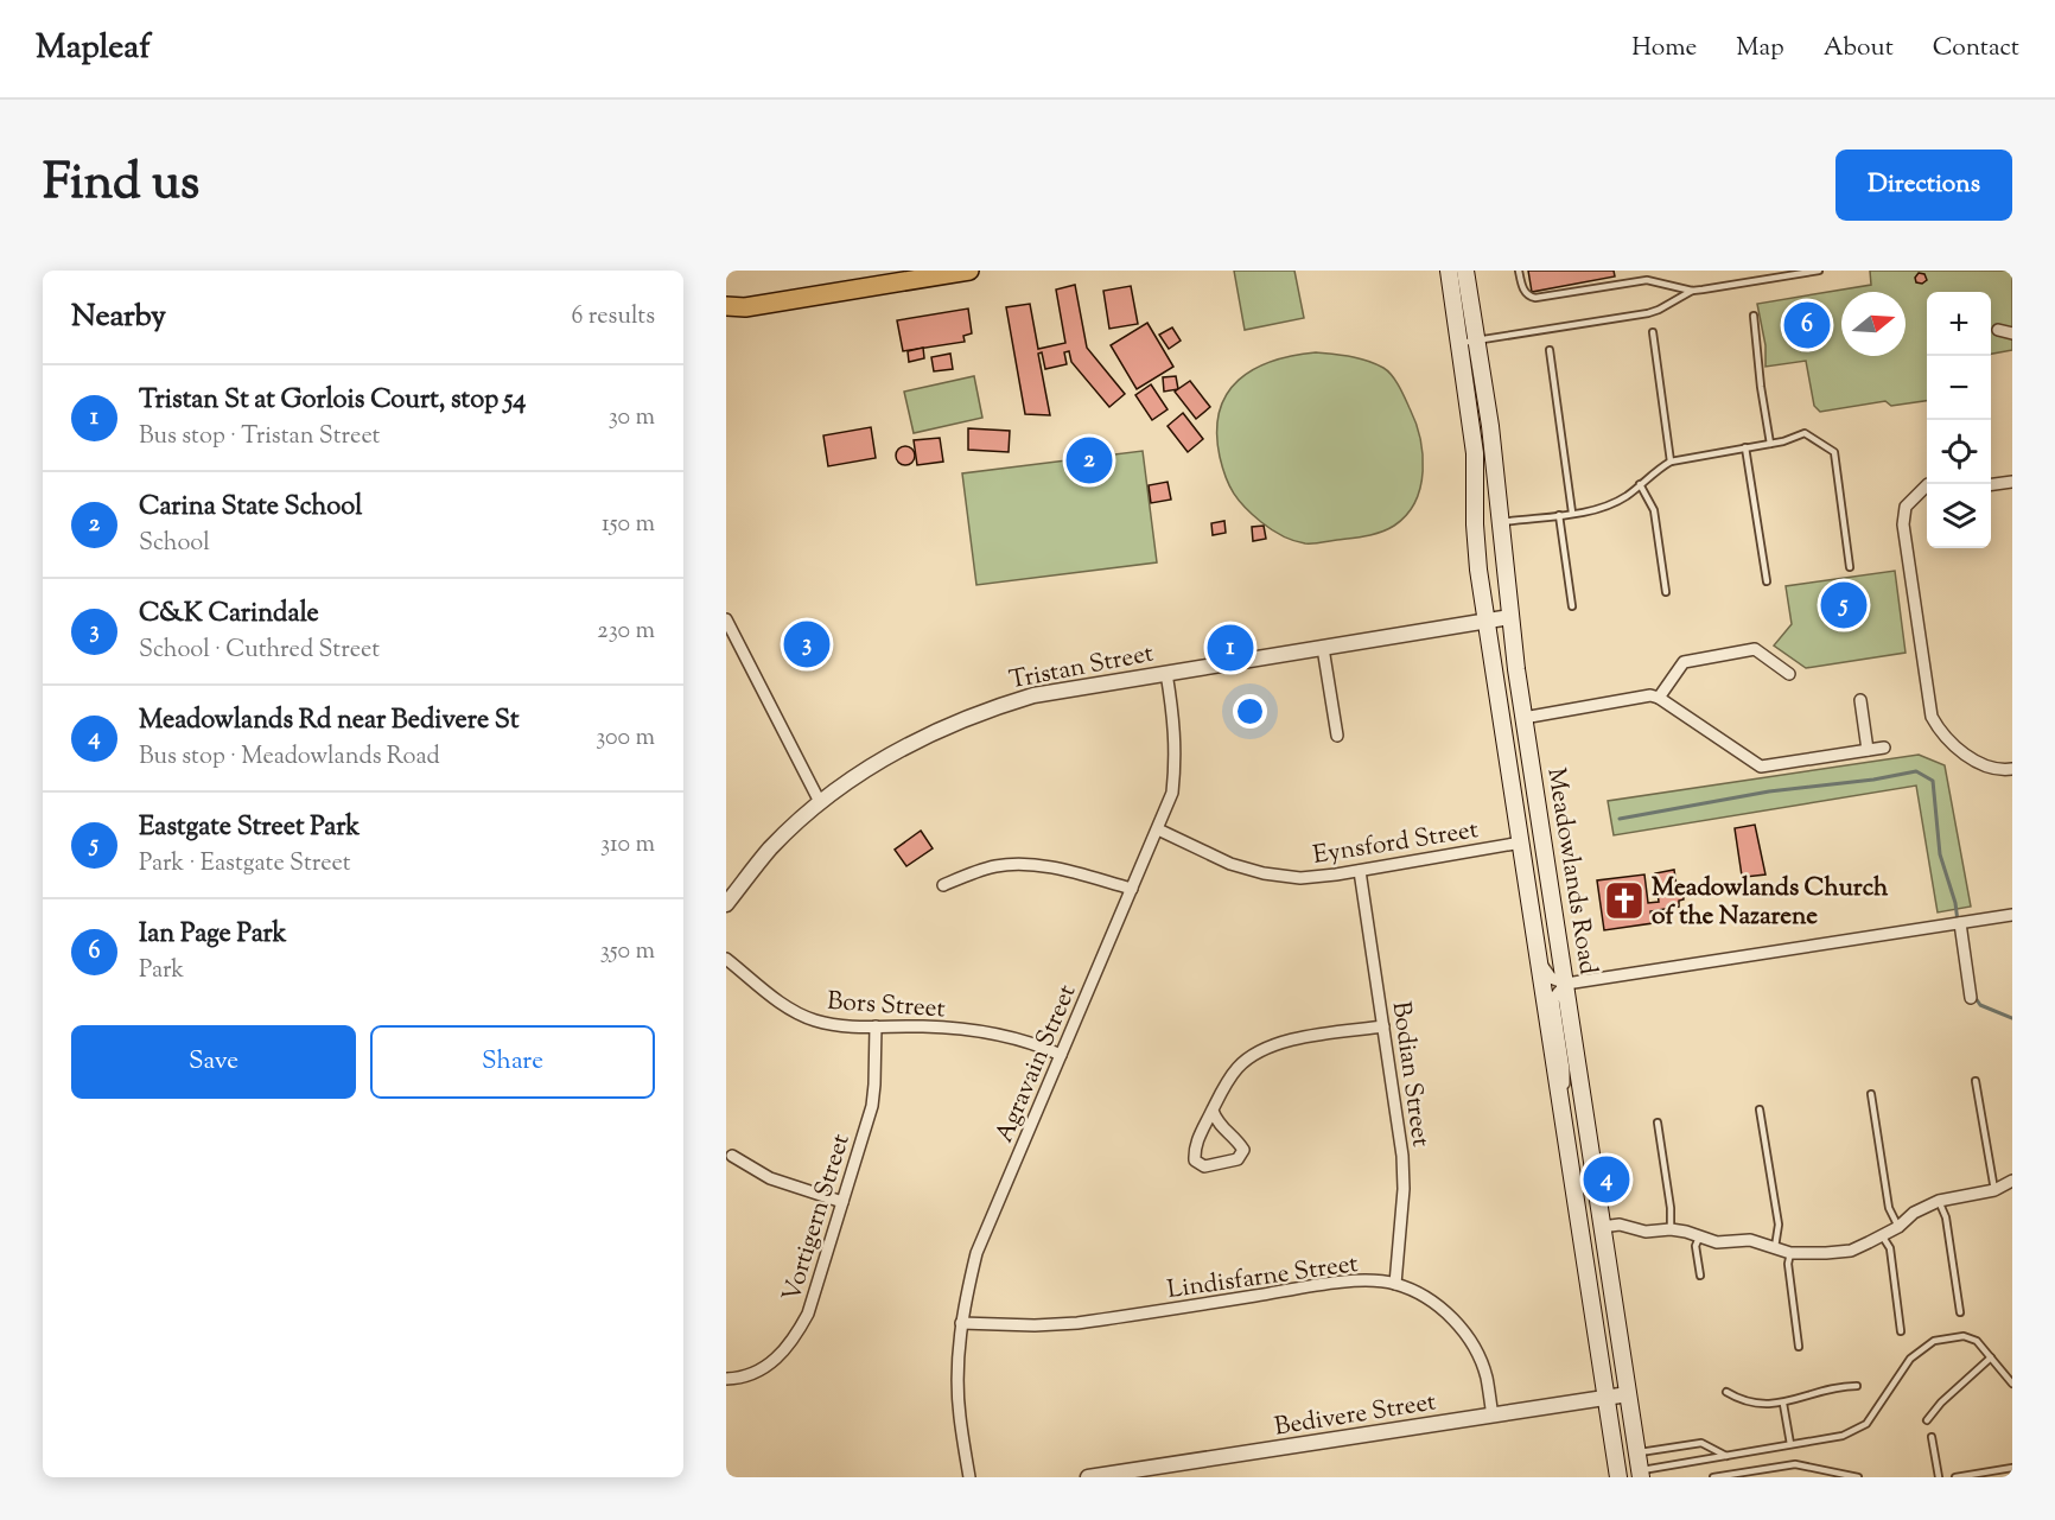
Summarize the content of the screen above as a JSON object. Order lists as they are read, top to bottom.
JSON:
{
  "streets": {
    "main road": ["Meadowlands Road"],
    "street": [
      "Tristan Street",
      "Eynsford Street",
      "Bors Street",
      "Agravain Street",
      "Bodian Street",
      "Vortigern Street",
      "Lindisfarne Street",
      "Bedivere Street"
    ]
  },
  "crossings": [
    ["Tristan Street", "Meadowlands Road"],
    ["Tristan Street", "Agravain Street"],
    ["Eynsford Street", "Meadowlands Road"],
    ["Eynsford Street", "Agravain Street"],
    ["Eynsford Street", "Bodian Street"],
    ["Meadowlands Road", "Bedivere Street"],
    ["Bors Street", "Agravain Street"],
    ["Bors Street", "Vortigern Street"],
    ["Agravain Street", "Lindisfarne Street"],
    ["Bodian Street", "Lindisfarne Street"],
    ["Lindisfarne Street", "Bedivere Street"]
  ],
  "places": {
    "church": ["Meadowlands Church of the Nazarene"]
  },
  "north": "right",
  "page": {
    "header": "Mapleaf",
    "nav": [
      "Home",
      "Map",
      "About",
      "Contact"
    ],
    "title": "Find us",
    "buttons": [
      "Directions",
      ["Save", "Share"]
    ],
    "heading": ["Nearby", "6 results"],
    "map_buttons": ["+", "−"],
    "pins": [
      "6",
      "2",
      "5",
      "3",
      "1",
      "4"
    ],
    "list": [
      {
        "mark": "1",
        "name": "Tristan St at Gorlois Court, stop 54",
        "note": "Bus stop · Tristan Street",
        "value": "30 m"
      },
      {
        "mark": "2",
        "name": "Carina State School",
        "note": "School",
        "value": "150 m"
      },
      {
        "mark": "3",
        "name": "C&K Carindale",
        "note": "School · Cuthred Street",
        "value": "230 m"
      },
      {
        "mark": "4",
        "name": "Meadowlands Rd near Bedivere St",
        "note": "Bus stop · Meadowlands Road",
        "value": "300 m"
      },
      {
        "mark": "5",
        "name": "Eastgate Street Park",
        "note": "Park · Eastgate Street",
        "value": "310 m"
      },
      {
        "mark": "6",
        "name": "Ian Page Park",
        "note": "Park",
        "value": "350 m"
      }
    ]
  }
}
